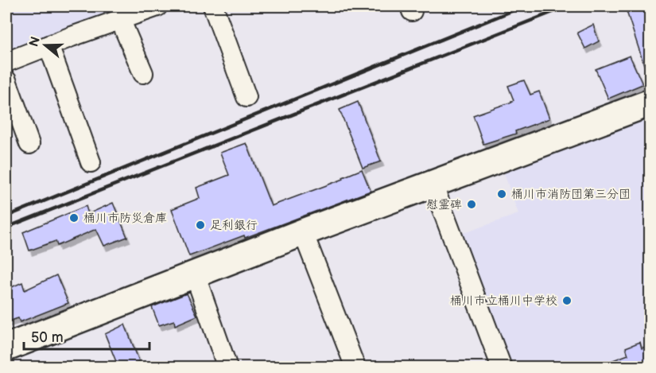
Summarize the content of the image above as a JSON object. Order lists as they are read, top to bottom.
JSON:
{
  "places": [
    "桶川市消防団第三分団",
    "慰霊碑",
    "桶川市防災倉庫",
    "足利銀行",
    "桶川市立桶川中学校"
  ],
  "scale_bar": "50 m",
  "north": "left"
}
